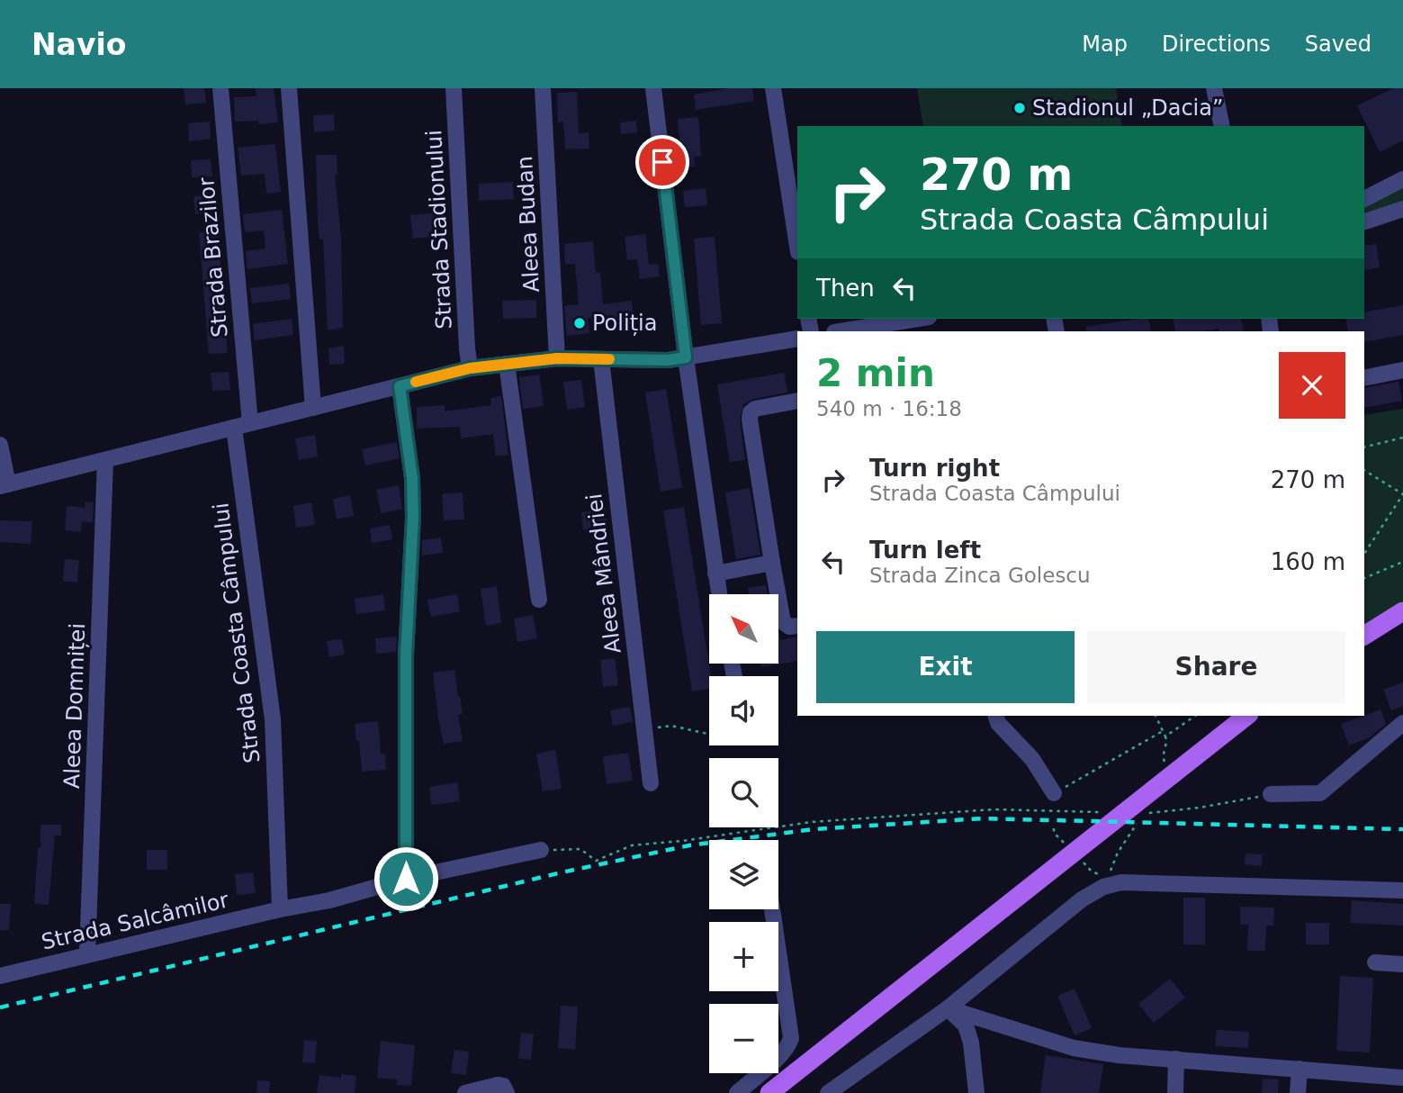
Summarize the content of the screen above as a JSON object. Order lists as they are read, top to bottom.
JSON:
{
  "streets": {
    "street": [
      "Aleea Budan",
      "Strada Stadionului",
      "Strada Brazilor",
      "Aleea Mândriei",
      "Strada Coasta Câmpului",
      "Aleea Domniței",
      "Strada Salcâmilor"
    ]
  },
  "crossings": [
    ["Strada Coasta Câmpului", "Strada Salcâmilor"],
    ["Aleea Domniței", "Strada Salcâmilor"]
  ],
  "places": ["Stadionul „Dacia”", "Poliția"],
  "north": "top left",
  "page": {
    "header": "Navio",
    "nav": ["Map", "Directions", "Saved"],
    "turn": ["270 m", "Strada Coasta Câmpului"],
    "then": "Then",
    "heading": ["2 min", "540 m · 16:18"],
    "list": [
      {
        "name": "Turn right",
        "note": "Strada Coasta Câmpului",
        "value": "270 m"
      },
      {
        "name": "Turn left",
        "note": "Strada Zinca Golescu",
        "value": "160 m"
      }
    ],
    "map_buttons": ["+", "−"],
    "buttons": ["Exit", "Share"]
  }
}
